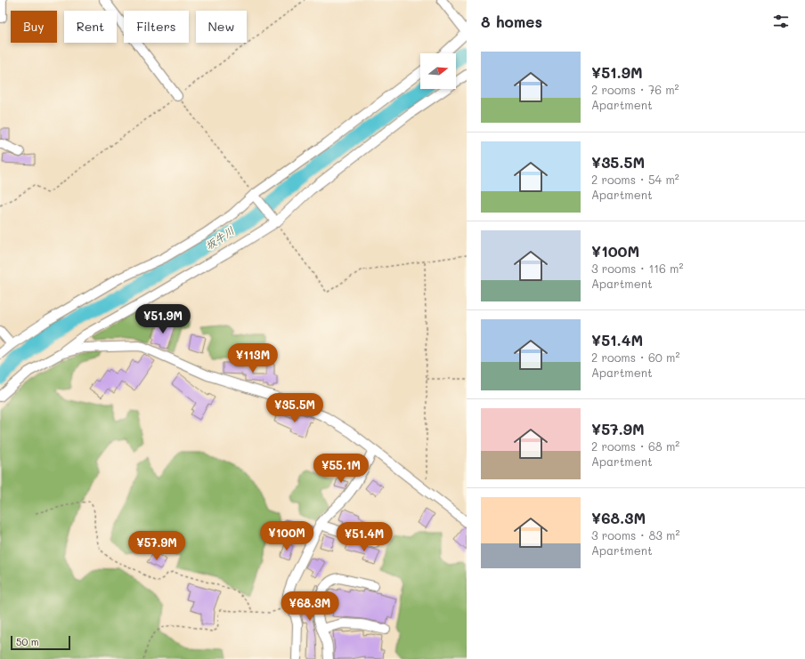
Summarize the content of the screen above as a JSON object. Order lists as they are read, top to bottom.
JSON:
{
  "water": ["坂牛川"],
  "scale_bar": "50 m",
  "north": "right",
  "page": {
    "heading": "8 homes",
    "chip": [
      "Buy",
      "Rent",
      "Filters",
      "New"
    ],
    "list": [
      {
        "name": "¥51.9M",
        "note": "2 rooms · 76 m² · Apartment"
      },
      {
        "name": "¥35.5M",
        "note": "2 rooms · 54 m² · Apartment"
      },
      {
        "name": "¥100M",
        "note": "3 rooms · 116 m² · Apartment"
      },
      {
        "name": "¥51.4M",
        "note": "2 rooms · 60 m² · Apartment"
      },
      {
        "name": "¥57.9M",
        "note": "2 rooms · 68 m² · Apartment"
      },
      {
        "name": "¥68.3M",
        "note": "3 rooms · 83 m² · Apartment"
      }
    ],
    "price": [
      "¥51.9M",
      "¥113M",
      "¥35.5M",
      "¥55.1M",
      "¥100M",
      "¥51.4M",
      "¥57.9M",
      "¥68.3M"
    ],
    "scale": "50 m"
  }
}
